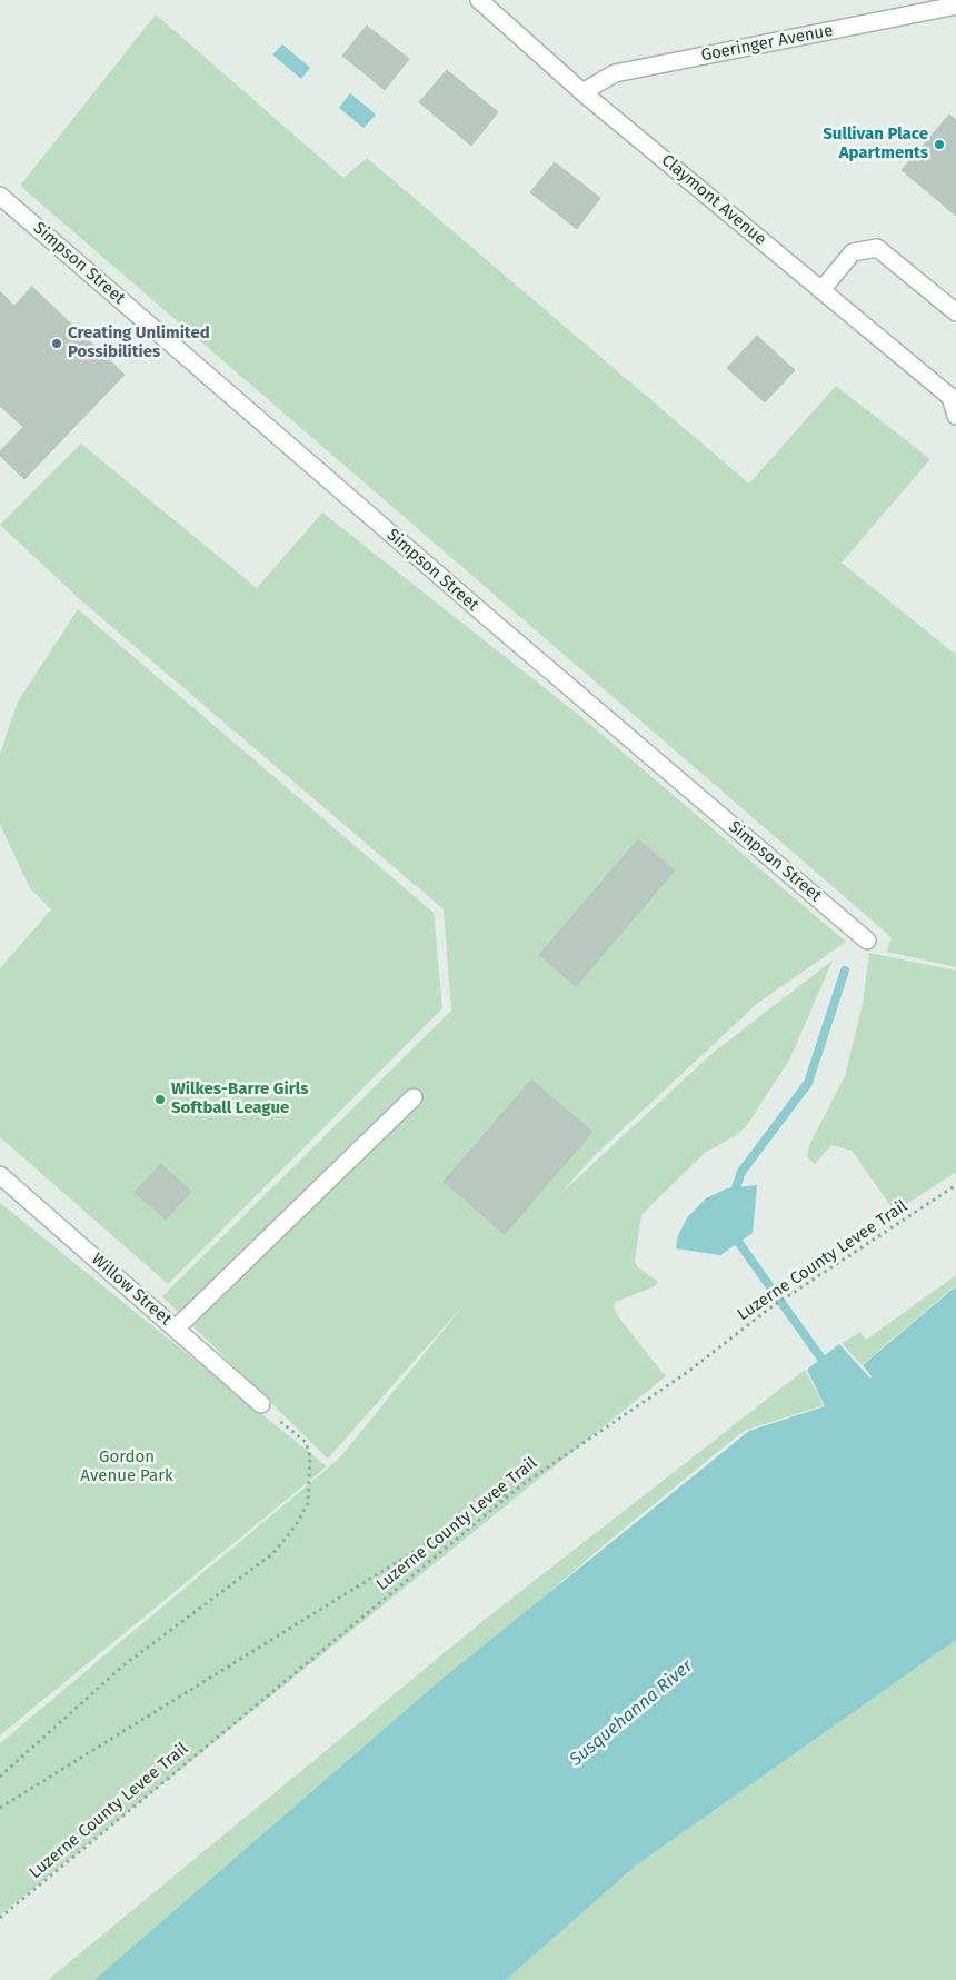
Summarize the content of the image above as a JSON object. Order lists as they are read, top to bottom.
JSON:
{
  "streets": {
    "street": [
      "Goeringer Avenue",
      "Claymont Avenue",
      "Simpson Street",
      "Willow Street"
    ],
    "path": ["Luzerne County Levee Trail"]
  },
  "crossings": [
    ["Goeringer Avenue", "Claymont Avenue"]
  ],
  "water": ["Susquehanna River"],
  "parks": ["Gordon Avenue Park"],
  "places": ["Sullivan Place Apartments", "Creating Unlimited Possibilities", "Wilkes-Barre Girls Softball League"]
}
